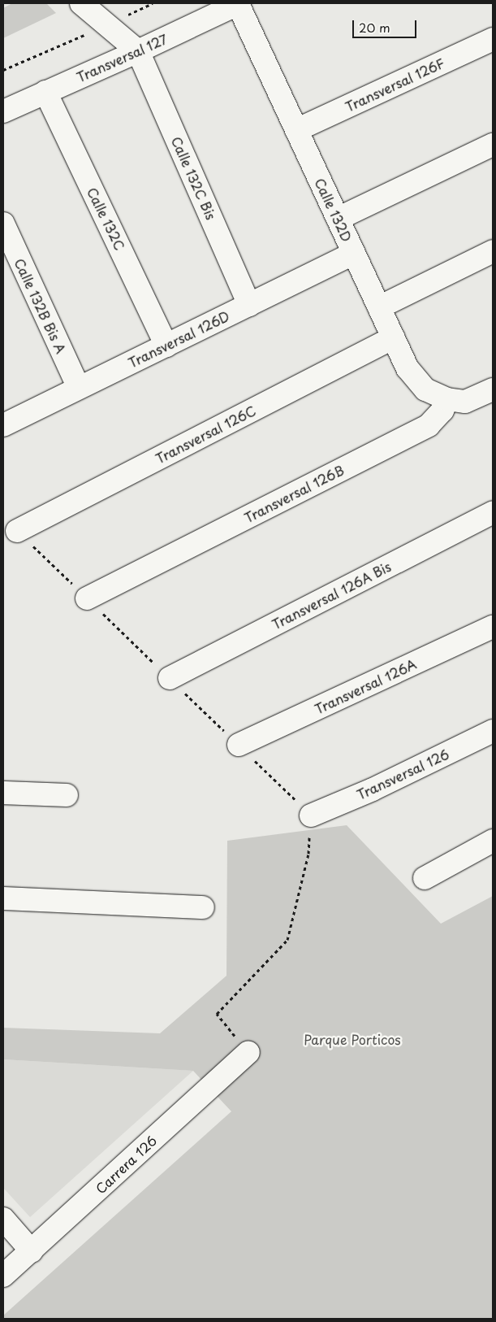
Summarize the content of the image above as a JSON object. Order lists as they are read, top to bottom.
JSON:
{
  "streets": {
    "street": [
      "Transversal 127",
      "Transversal 126F",
      "Calle 132C Bis",
      "Calle 132D",
      "Calle 132C",
      "Calle 132B Bis A",
      "Transversal 126D",
      "Transversal 126C",
      "Transversal 126B",
      "Transversal 126A Bis",
      "Transversal 126A",
      "Transversal 126",
      "Carrera 126"
    ]
  },
  "crossings": [
    ["Transversal 127", "Calle 132C Bis"],
    ["Transversal 127", "Calle 132D"],
    ["Transversal 127", "Calle 132C"],
    ["Transversal 126F", "Calle 132D"],
    ["Calle 132C Bis", "Transversal 126D"],
    ["Calle 132D", "Transversal 126D"],
    ["Calle 132D", "Transversal 126C"],
    ["Calle 132D", "Transversal 126B"],
    ["Calle 132C", "Transversal 126D"],
    ["Calle 132B Bis A", "Transversal 126D"]
  ],
  "parks": ["Parque Porticos"],
  "scale_bar": "20 m"
}
